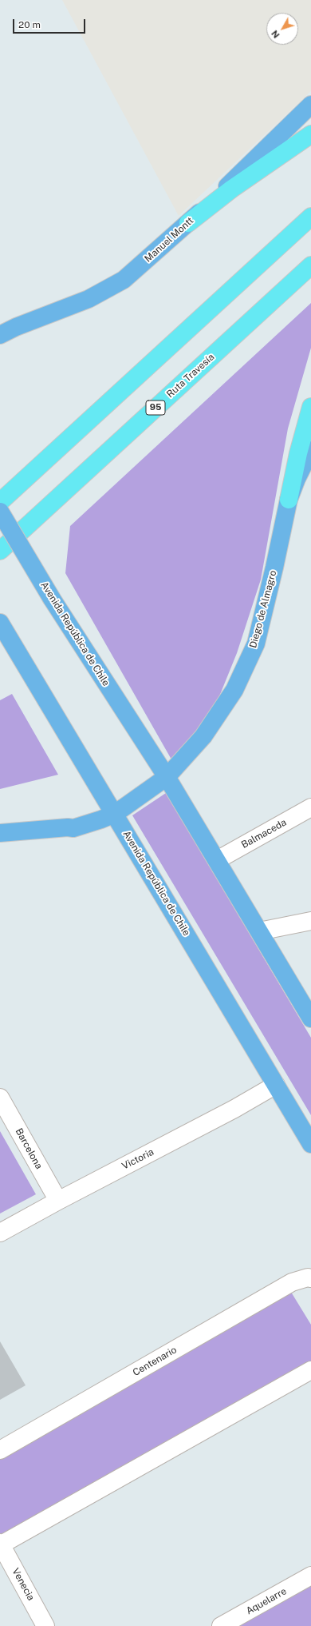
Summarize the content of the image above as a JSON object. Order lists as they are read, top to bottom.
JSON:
{
  "streets": {
    "highway": ["Ruta Travesía", "95"],
    "main road": ["Manuel Montt", "Diego de Almagro", "Avenida República de Chile"],
    "street": [
      "Balmaceda",
      "Barcelona",
      "Victoria",
      "Centenario",
      "Venecia",
      "Aquelarre"
    ]
  },
  "crossings": [
    ["Diego de Almagro", "Avenida República de Chile"],
    ["Avenida República de Chile", "Balmaceda"],
    ["Avenida República de Chile", "Victoria"],
    ["Barcelona", "Victoria"]
  ],
  "scale_bar": "20 m",
  "north": "bottom left"
}
